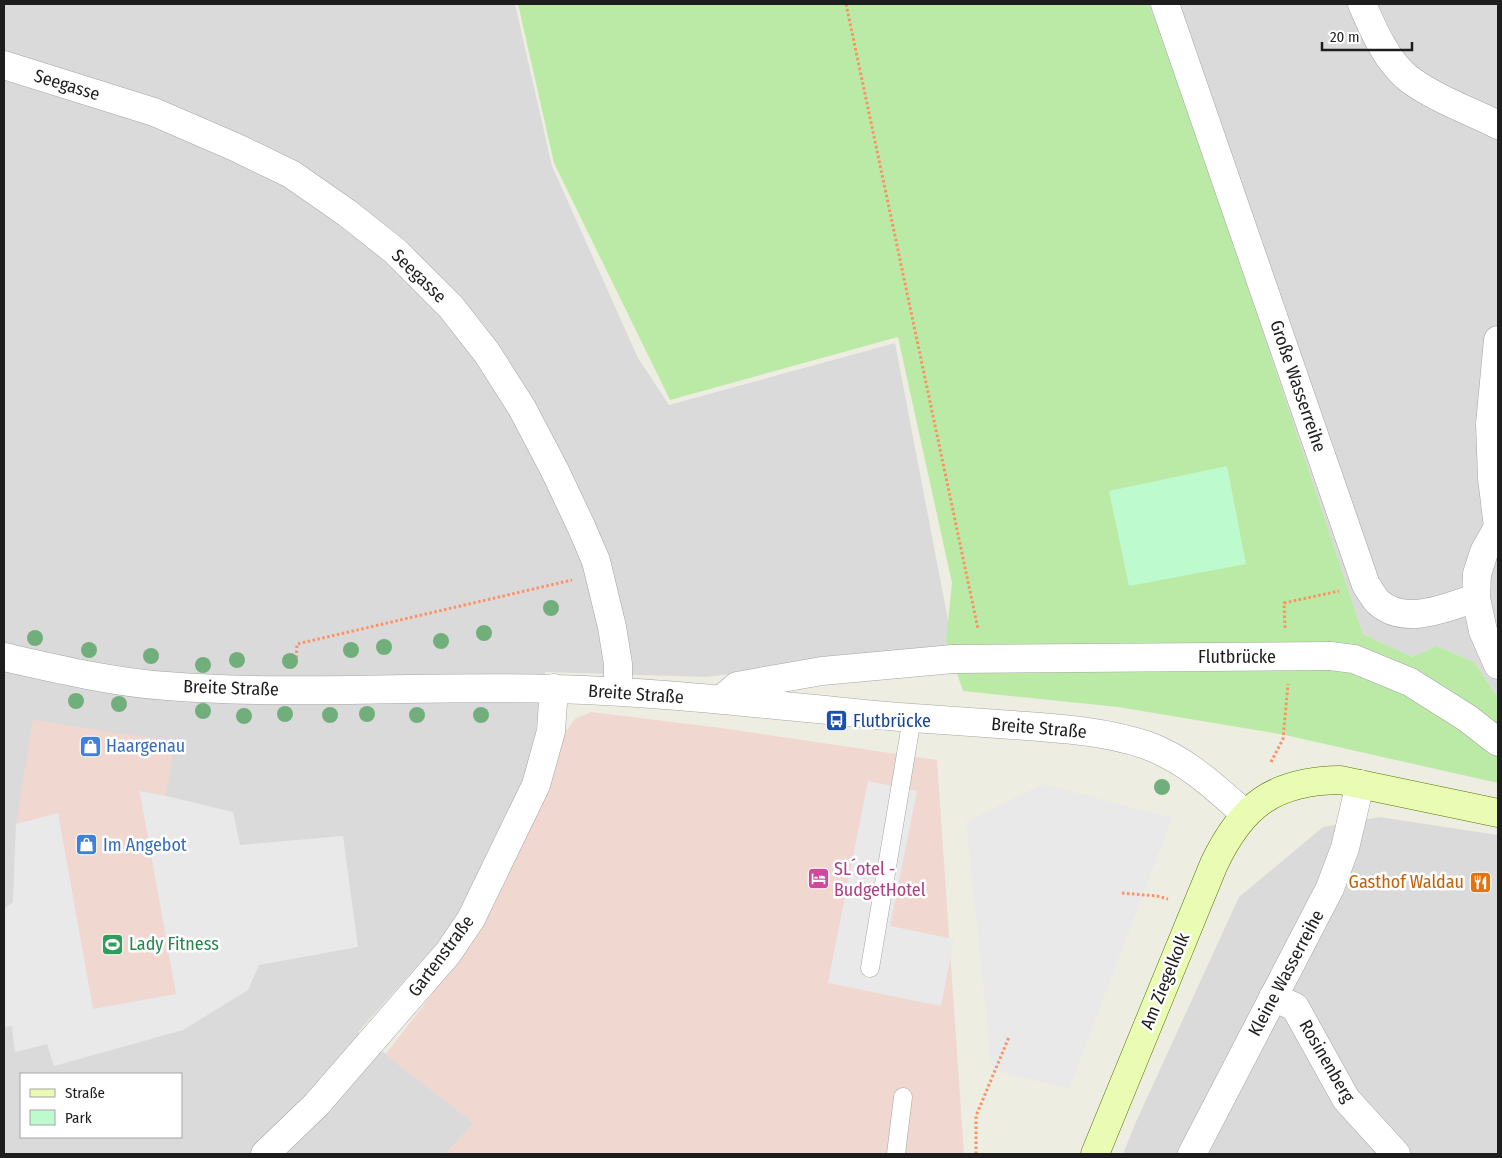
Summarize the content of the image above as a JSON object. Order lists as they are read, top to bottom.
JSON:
{
  "streets": {
    "main road": ["Am Ziegelkolk"],
    "street": [
      "Seegasse",
      "Große Wasserreihe",
      "Flutbrücke",
      "Breite Straße",
      "Gartenstraße",
      "Kleine Wasserreihe",
      "Rosinenberg"
    ]
  },
  "crossings": [
    ["Seegasse", "Breite Straße"],
    ["Flutbrücke", "Breite Straße"],
    ["Breite Straße", "Gartenstraße"],
    ["Breite Straße", "Am Ziegelkolk"],
    ["Kleine Wasserreihe", "Am Ziegelkolk"],
    ["Kleine Wasserreihe", "Rosinenberg"]
  ],
  "places": {
    "bus stop": ["Flutbrücke"],
    "shop": ["Haargenau", "Im Angebot"],
    "hotel": ["SL´otel - BudgetHotel"],
    "restaurant": ["Gasthof Waldau"],
    "sports": ["Lady Fitness"]
  },
  "legend": ["Straße", "Park"],
  "scale_bar": "20 m"
}
